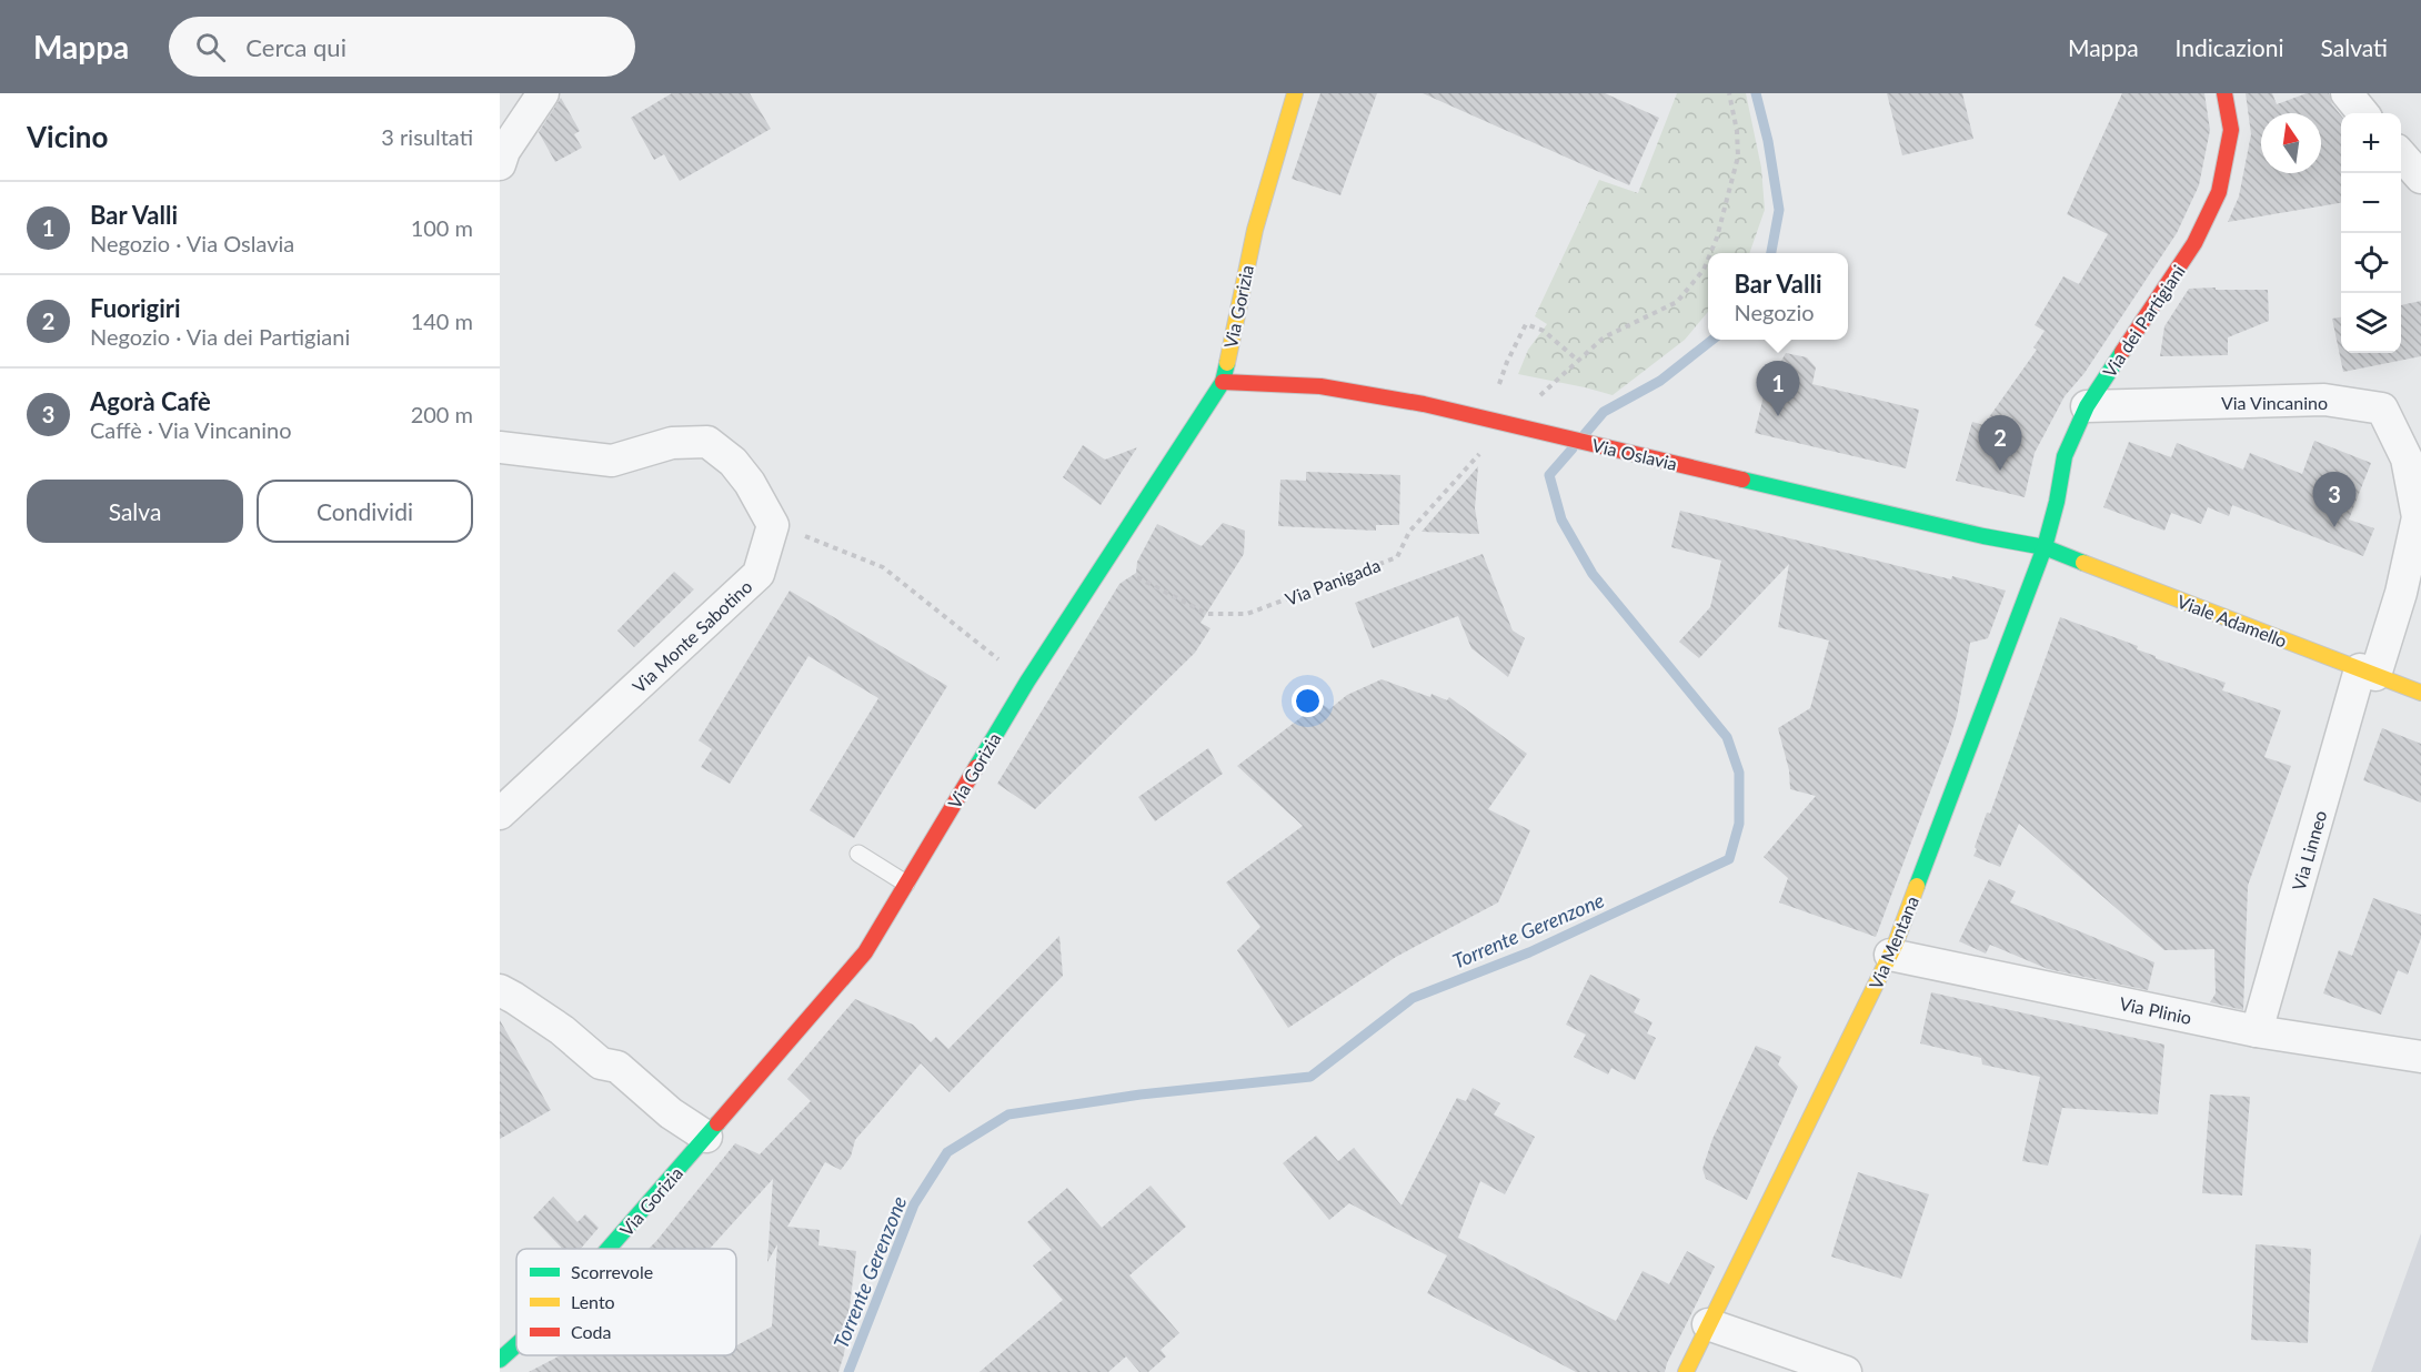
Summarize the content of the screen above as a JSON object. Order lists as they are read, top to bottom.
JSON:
{
  "streets": {
    "street": [
      "Via Gorizia",
      "Via dei Partigiani",
      "Via Vincanino",
      "Via Oslavia",
      "Viale Adamello",
      "Via Monte Sabotino",
      "Via Linneo",
      "Via Mentana",
      "Via Plinio"
    ],
    "path": ["Via Panigada"]
  },
  "crossings": [
    ["Via Gorizia", "Via Oslavia"],
    ["Via Gorizia", "Via Panigada"],
    ["Via dei Partigiani", "Via Vincanino"],
    ["Via dei Partigiani", "Via Oslavia"],
    ["Via dei Partigiani", "Viale Adamello"],
    ["Via dei Partigiani", "Via Mentana"],
    ["Via Vincanino", "Viale Adamello"],
    ["Via Vincanino", "Via Linneo"],
    ["Via Oslavia", "Viale Adamello"],
    ["Via Oslavia", "Via Mentana"],
    ["Viale Adamello", "Via Linneo"],
    ["Viale Adamello", "Via Mentana"],
    ["Via Linneo", "Via Plinio"],
    ["Via Mentana", "Via Plinio"]
  ],
  "water": ["Torrente Gerenzone"],
  "legend": ["Scorrevole", "Lento", "Coda"],
  "north": "top",
  "page": {
    "header": "Mappa",
    "search": "Cerca qui",
    "nav": ["Mappa", "Indicazioni", "Salvati"],
    "heading": ["Vicino", "3 risultati"],
    "map_buttons": ["+", "−"],
    "list": [
      {
        "mark": "1",
        "name": "Bar Valli",
        "note": "Negozio · Via Oslavia",
        "value": "100 m"
      },
      {
        "mark": "2",
        "name": "Fuorigiri",
        "note": "Negozio · Via dei Partigiani",
        "value": "140 m"
      },
      {
        "mark": "3",
        "name": "Agorà Cafè",
        "note": "Caffè · Via Vincanino",
        "value": "200 m"
      }
    ],
    "popup": ["Bar Valli", "Negozio"],
    "pins": ["1", "2", "3"],
    "buttons": ["Salva", "Condividi"]
  }
}
